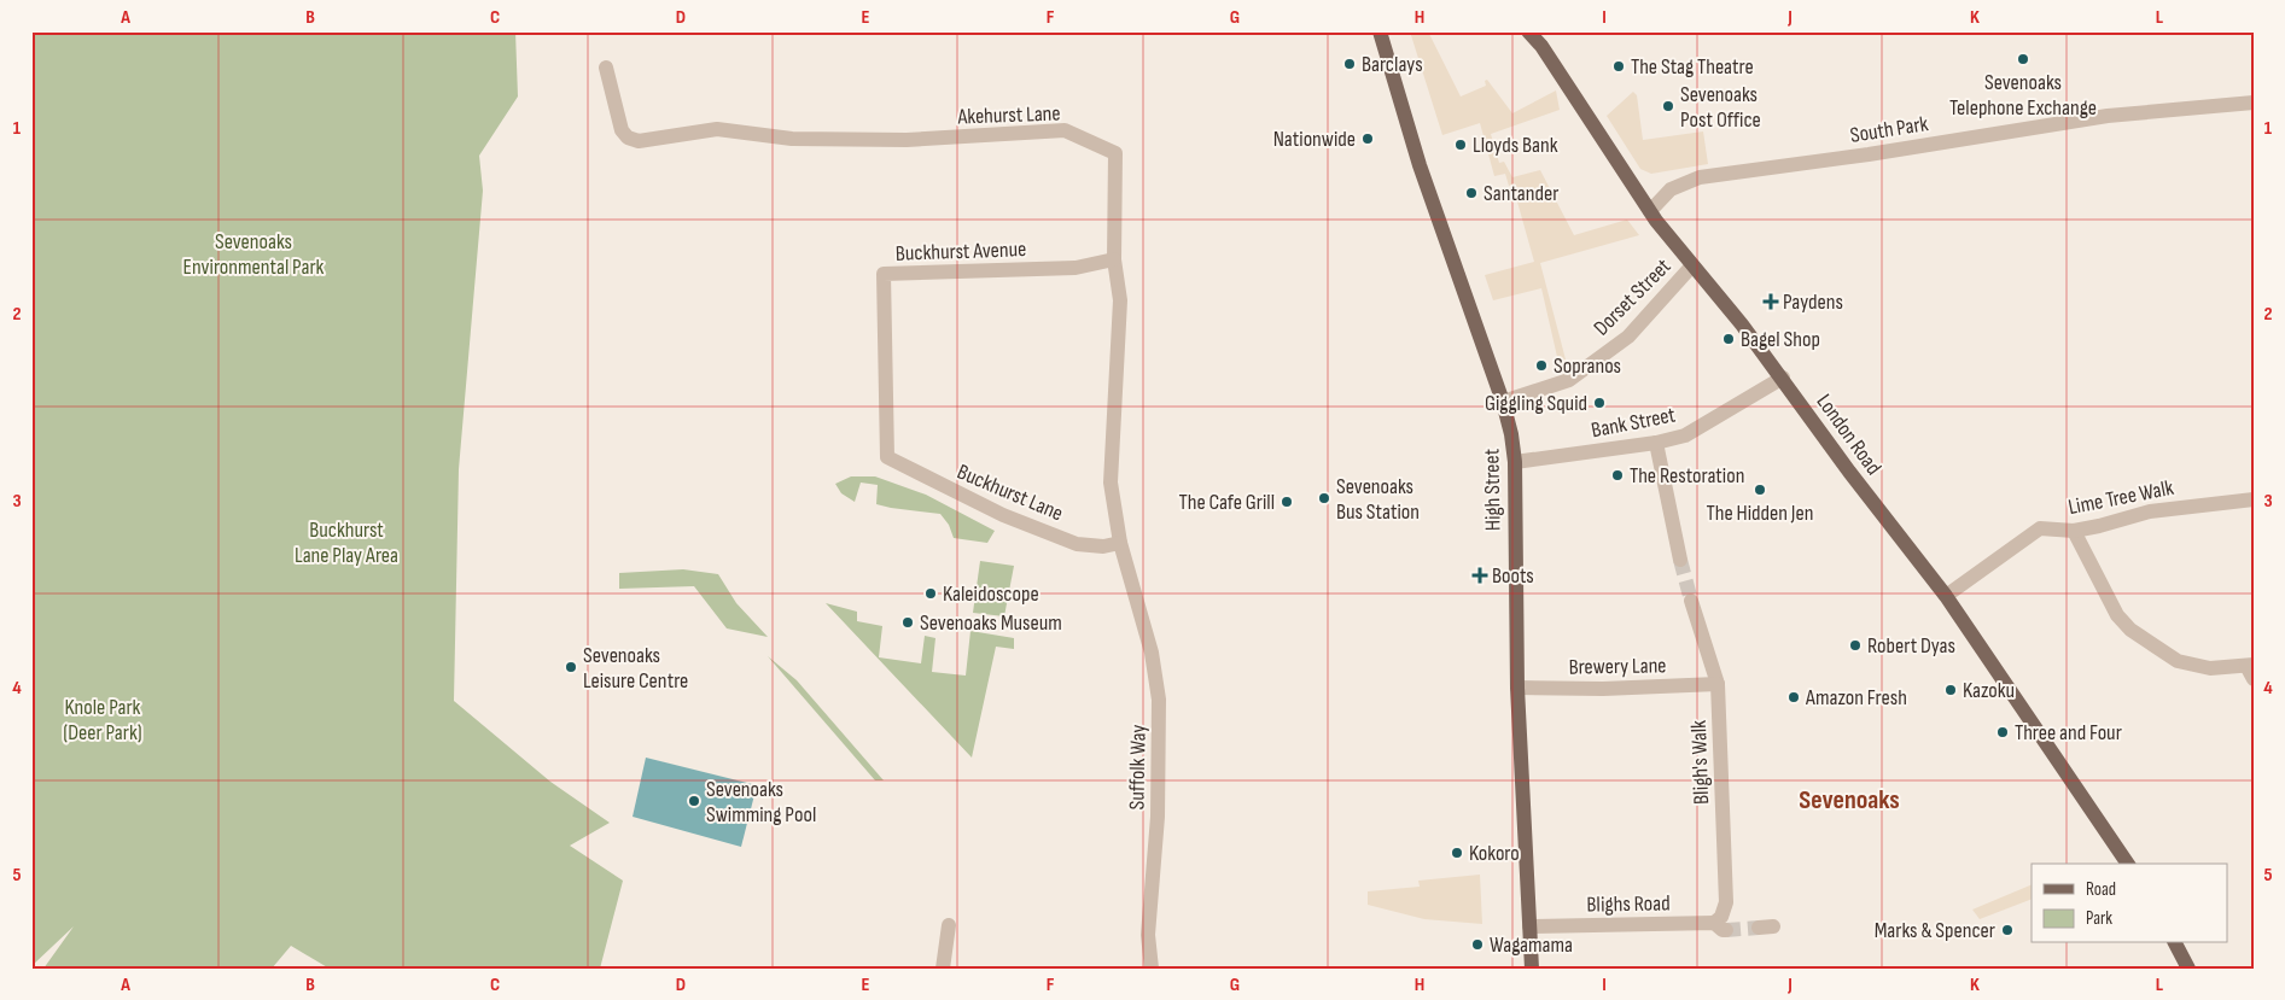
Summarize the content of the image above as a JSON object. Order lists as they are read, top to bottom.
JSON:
{
  "streets": {
    "main road": ["London Road", "High Street"],
    "street": [
      "Akehurst Lane",
      "South Park",
      "Buckhurst Avenue",
      "Dorset Street",
      "Bank Street",
      "Buckhurst Lane",
      "Lime Tree Walk",
      "Brewery Lane",
      "Bligh's Walk",
      "Suffolk Way",
      "Blighs Road"
    ]
  },
  "crossings": [
    ["Akehurst Lane", "Buckhurst Avenue"],
    ["Akehurst Lane", "Buckhurst Lane"],
    ["Akehurst Lane", "Suffolk Way"],
    ["South Park", "London Road"],
    ["Buckhurst Avenue", "Buckhurst Lane"],
    ["Dorset Street", "London Road"],
    ["Dorset Street", "High Street"],
    ["Bank Street", "London Road"],
    ["Bank Street", "High Street"],
    ["London Road", "Lime Tree Walk"],
    ["High Street", "Brewery Lane"],
    ["High Street", "Blighs Road"],
    ["Brewery Lane", "Bligh's Walk"],
    ["Bligh's Walk", "Blighs Road"]
  ],
  "districts": ["Sevenoaks"],
  "parks": ["Sevenoaks Environmental Park", "Buckhurst Lane Play Area", "Knole Park (Deer Park)"],
  "places": {
    "other": [
      "Sevenoaks Telephone Exchange",
      "Barclays",
      "The Stag Theatre",
      "Sevenoaks Post Office",
      "Nationwide",
      "Lloyds Bank",
      "Santander",
      "Bagel Shop",
      "Sopranos",
      "Giggling Squid",
      "The Restoration",
      "The Hidden Jen",
      "Sevenoaks Bus Station",
      "The Cafe Grill",
      "Kaleidoscope",
      "Sevenoaks Museum",
      "Robert Dyas",
      "Sevenoaks Leisure Centre",
      "Kazoku",
      "Amazon Fresh",
      "Three and Four",
      "Sevenoaks Swimming Pool",
      "Kokoro",
      "Marks & Spencer",
      "Wagamama"
    ],
    "health": ["Paydens", "Boots"]
  },
  "legend": ["Road", "Park"],
  "grid": {
    "columns": [
      "A",
      "B",
      "C",
      "D",
      "E",
      "F",
      "G",
      "H",
      "I",
      "J",
      "K",
      "L"
    ],
    "rows": [
      "1",
      "2",
      "3",
      "4",
      "5"
    ]
  }
}
